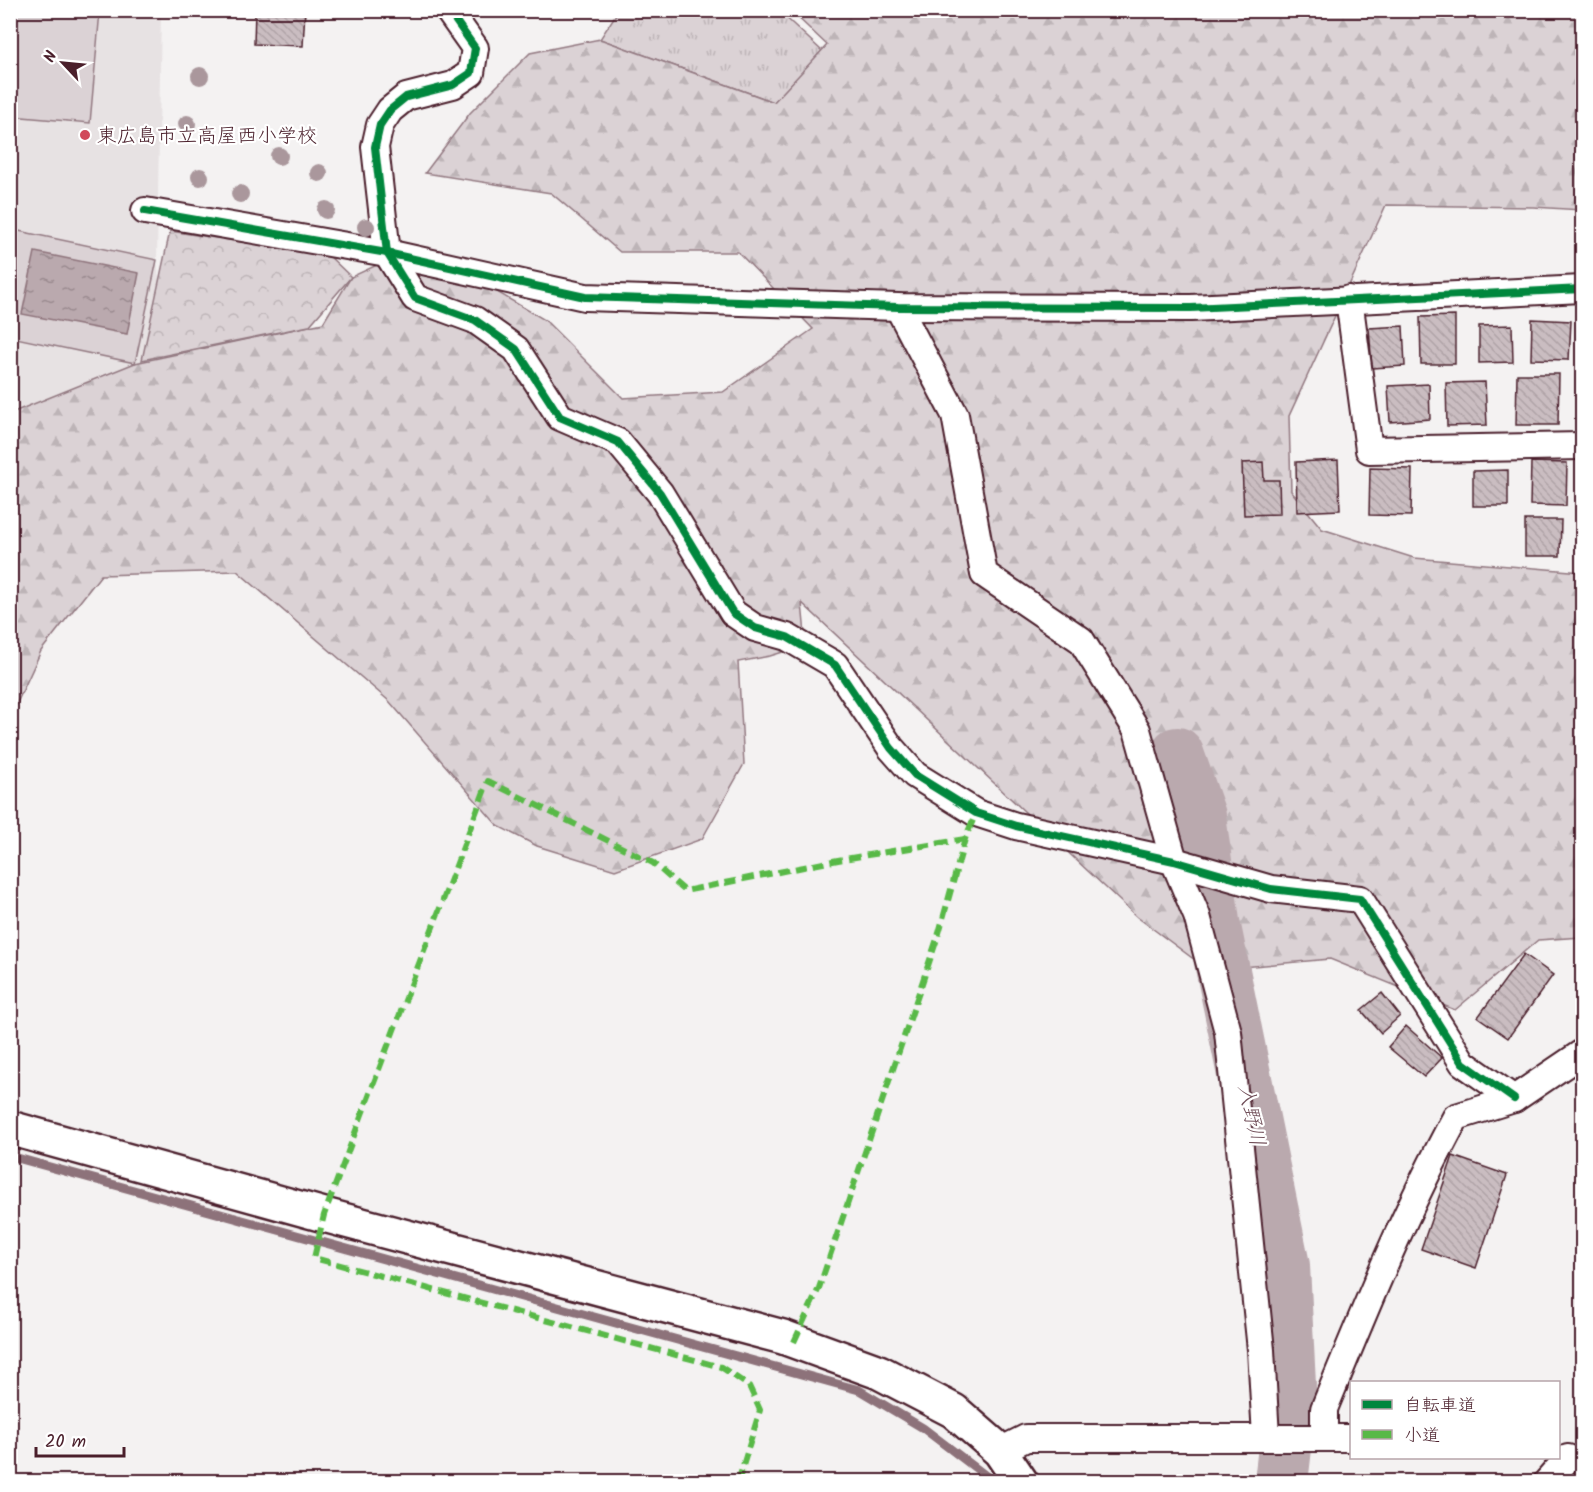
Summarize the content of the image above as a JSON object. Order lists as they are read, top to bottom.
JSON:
{
  "water": ["入野川"],
  "places": ["東広島市立高屋西小学校"],
  "legend": ["自転車道", "小道"],
  "scale_bar": "20 m",
  "north": "top left"
}
